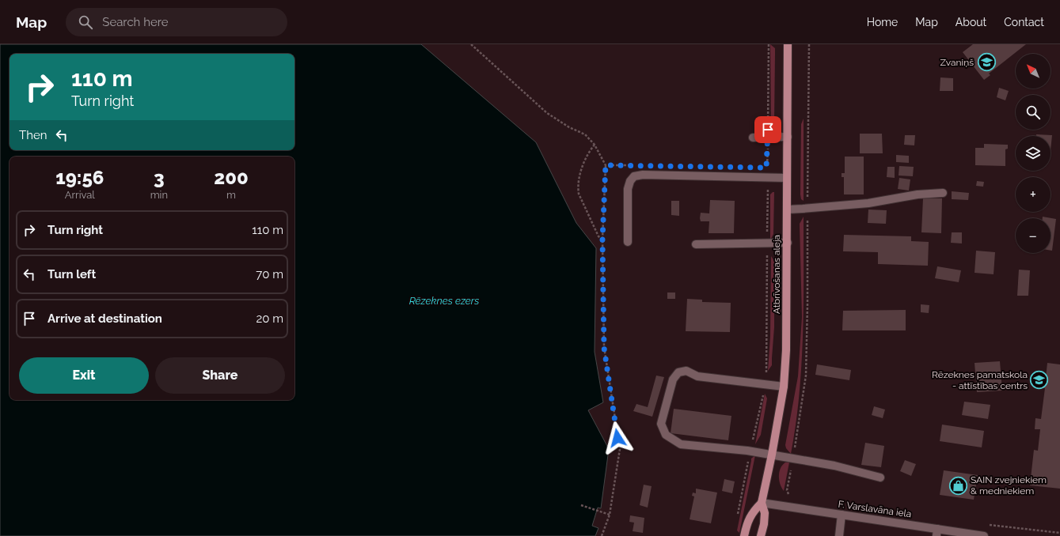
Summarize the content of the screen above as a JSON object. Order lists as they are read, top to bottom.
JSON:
{
  "streets": {
    "main road": ["Atbrīvošanas aleja"],
    "street": ["F. Varslavāna iela"]
  },
  "crossings": [
    ["Atbrīvošanas aleja", "F. Varslavāna iela"]
  ],
  "water": ["Rēzeknes ezers"],
  "places": {
    "school or university": ["Zvaniņš", "Rēzeknes pamatskola - attīstības centrs"],
    "shop": ["SAIN zvejniekiem & medniekiem"]
  },
  "north": "top left",
  "page": {
    "header": "Map",
    "search": "Search here",
    "nav": [
      "Home",
      "Map",
      "About",
      "Contact"
    ],
    "map_buttons": ["+", "−"],
    "turn": ["110 m", "Turn right"],
    "then": "Then",
    "eta": [
      "19:56",
      "Arrival",
      "3",
      "min",
      "200",
      "m"
    ],
    "list": [
      {
        "name": "Turn right",
        "value": "110 m"
      },
      {
        "name": "Turn left",
        "value": "70 m"
      },
      {
        "name": "Arrive at destination",
        "value": "20 m"
      }
    ],
    "buttons": ["Exit", "Share"]
  }
}
